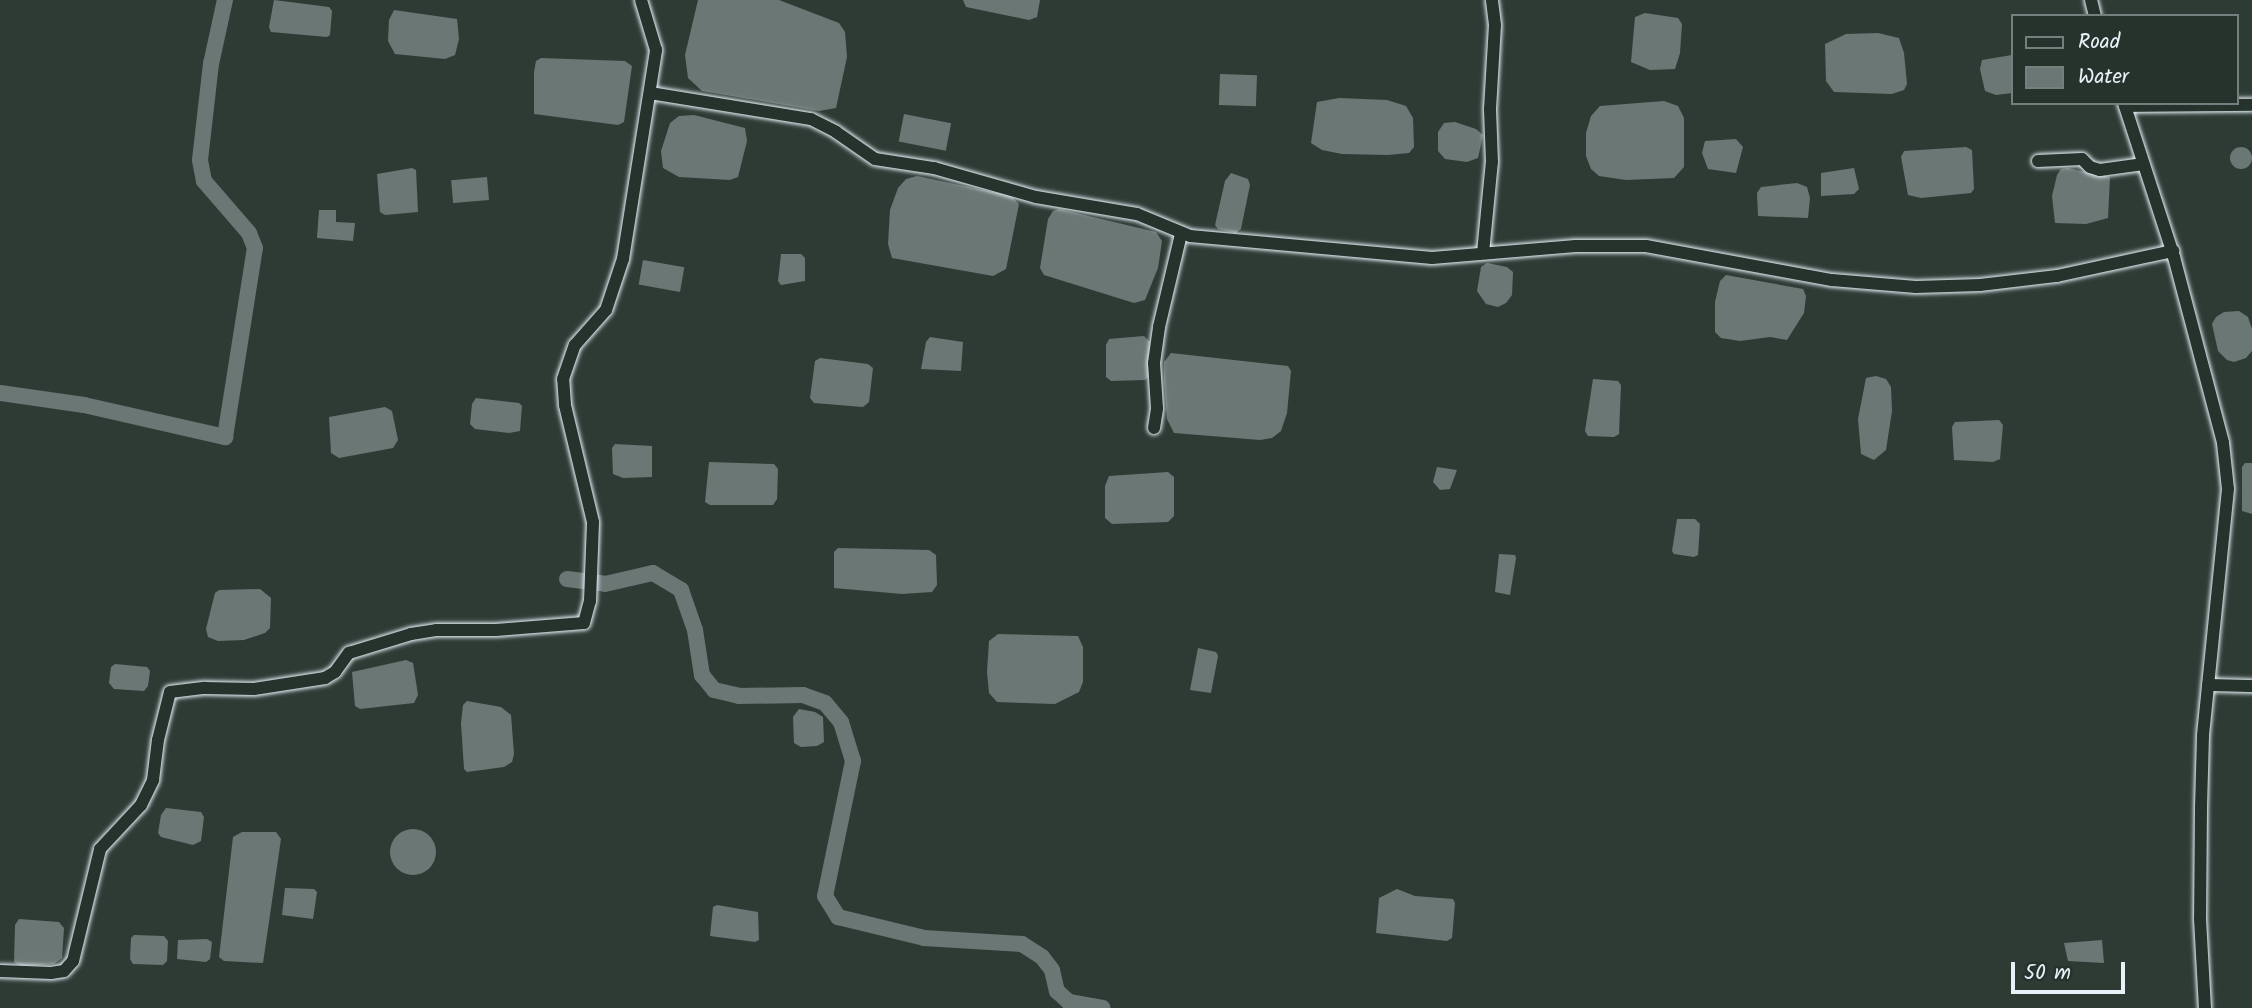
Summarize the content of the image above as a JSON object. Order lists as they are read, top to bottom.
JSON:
{
  "legend": ["Road", "Water"],
  "scale_bar": "50 m"
}
